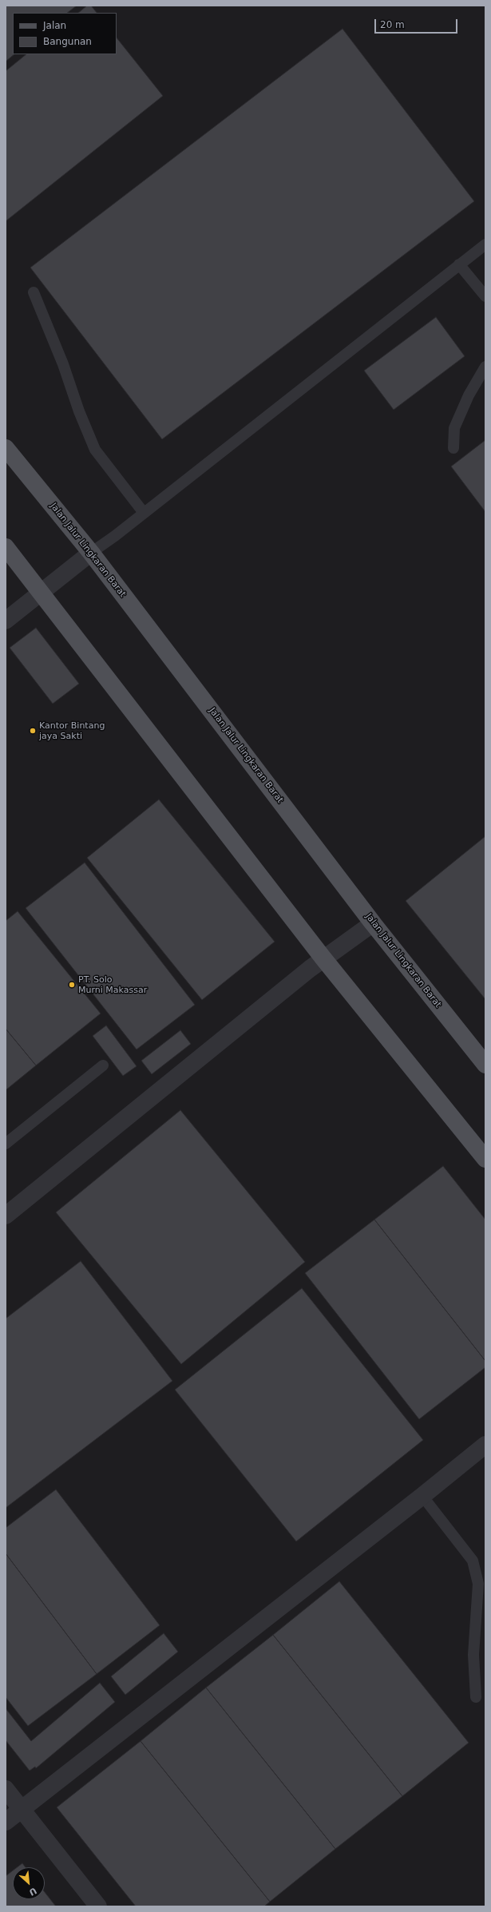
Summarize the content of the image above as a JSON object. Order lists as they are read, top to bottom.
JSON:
{
  "streets": {
    "main road": ["Jalan Jalur Lingkaran Barat"]
  },
  "places": ["Kantor Bintang jaya Sakti", "PT. Solo Murni Makassar"],
  "legend": ["Jalan", "Bangunan"],
  "scale_bar": "20 m",
  "north": "bottom right"
}
